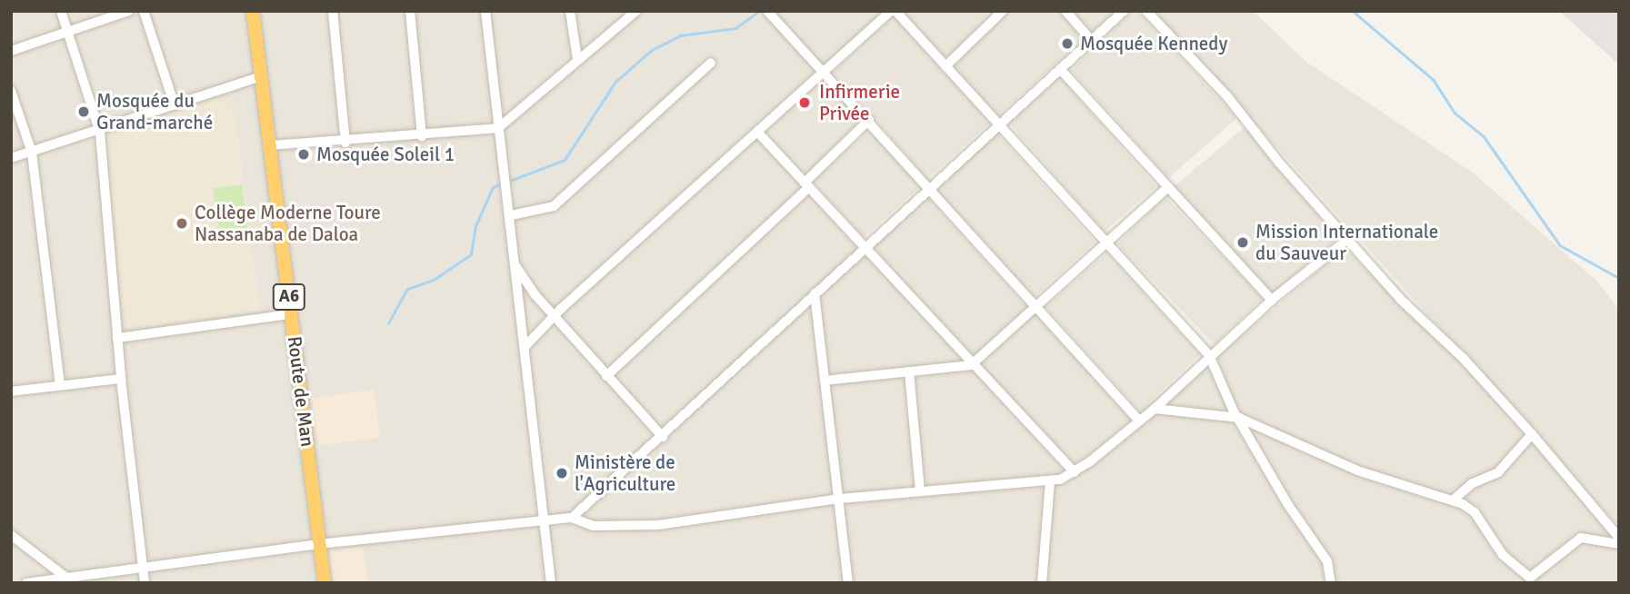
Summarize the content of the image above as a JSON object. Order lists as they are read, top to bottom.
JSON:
{
  "streets": {
    "highway": ["A6", "Route de Man"]
  },
  "places": [
    "Mosquée Kennedy",
    "Infirmerie Privée",
    "Mosquée du Grand-marché",
    "Mosquée Soleil 1",
    "Collège Moderne Toure Nassanaba de Daloa",
    "Mission Internationale du Sauveur",
    "Ministère de l'Agriculture"
  ]
}
